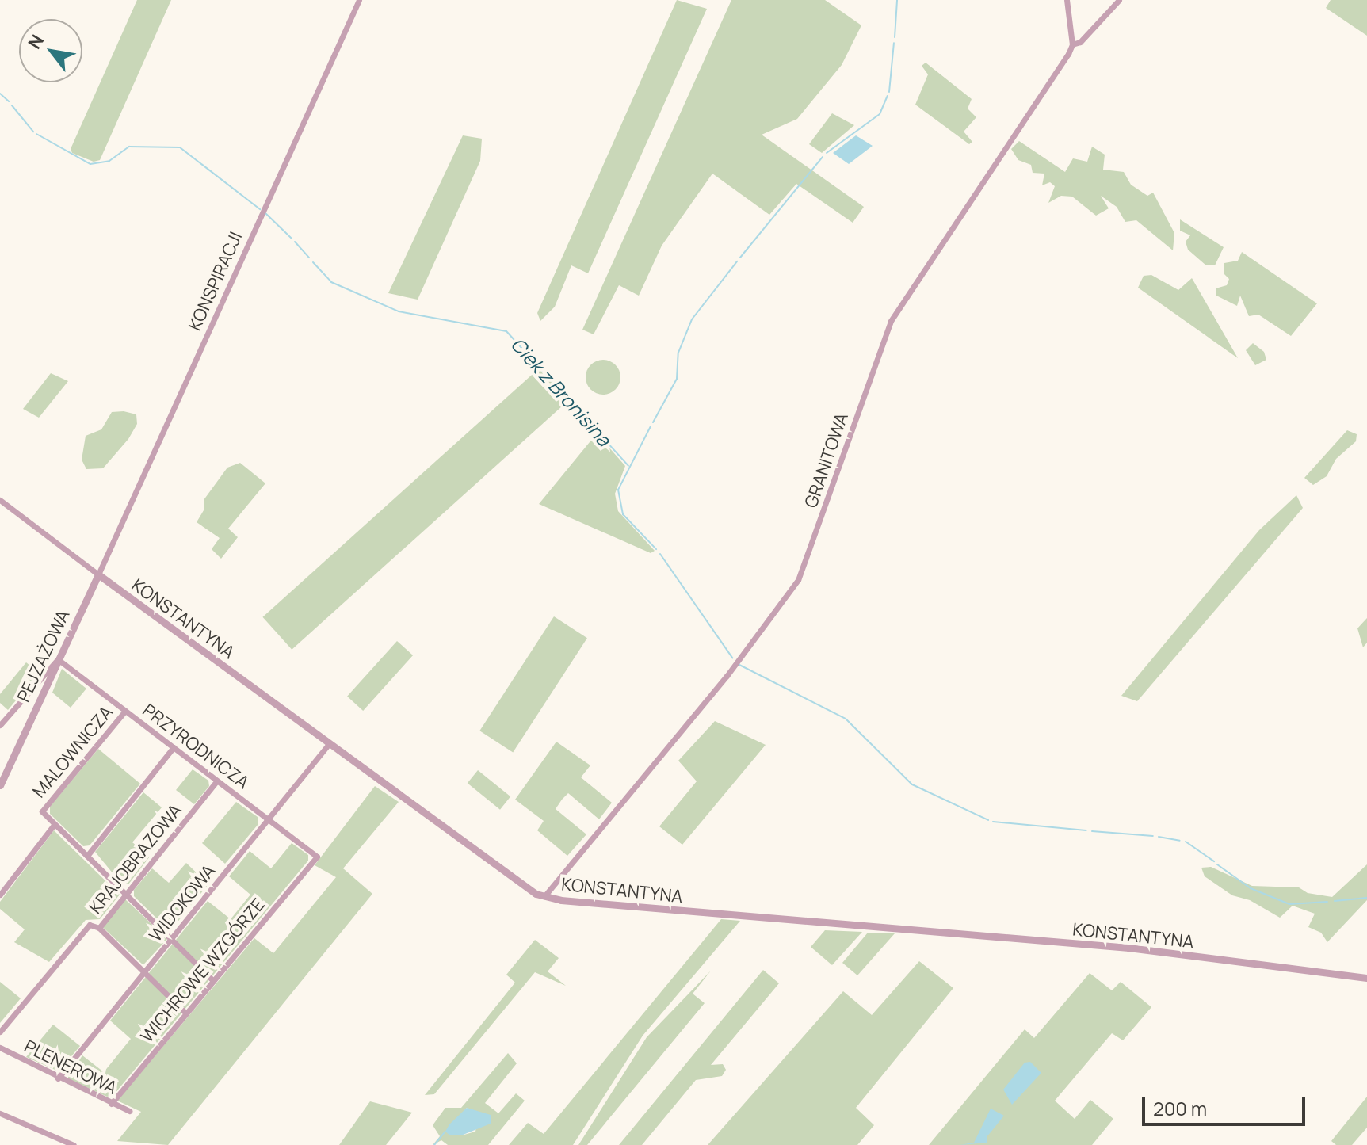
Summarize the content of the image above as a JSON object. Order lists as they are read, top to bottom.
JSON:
{
  "streets": {
    "street": [
      "KONSPIRACJI",
      "GRANITOWA",
      "KONSTANTYNA",
      "PEJZAŻOWA",
      "PRZYRODNICZA",
      "MALOWNICZA",
      "KRAJOBRAZOWA",
      "WIDOKOWA",
      "WICHROWE WZGÓRZE",
      "PLENEROWA"
    ]
  },
  "crossings": [
    ["KONSPIRACJI", "KONSTANTYNA"],
    ["KONSPIRACJI", "PEJZAŻOWA"],
    ["GRANITOWA", "KONSTANTYNA"],
    ["KONSTANTYNA", "PEJZAŻOWA"],
    ["KONSTANTYNA", "WIDOKOWA"],
    ["PEJZAŻOWA", "PRZYRODNICZA"],
    ["PRZYRODNICZA", "MALOWNICZA"],
    ["PRZYRODNICZA", "KRAJOBRAZOWA"],
    ["PRZYRODNICZA", "WIDOKOWA"],
    ["PRZYRODNICZA", "WICHROWE WZGÓRZE"],
    ["WIDOKOWA", "PLENEROWA"],
    ["WICHROWE WZGÓRZE", "PLENEROWA"]
  ],
  "water": ["Ciek z Bronisina"],
  "scale_bar": "200 m",
  "north": "top left"
}
